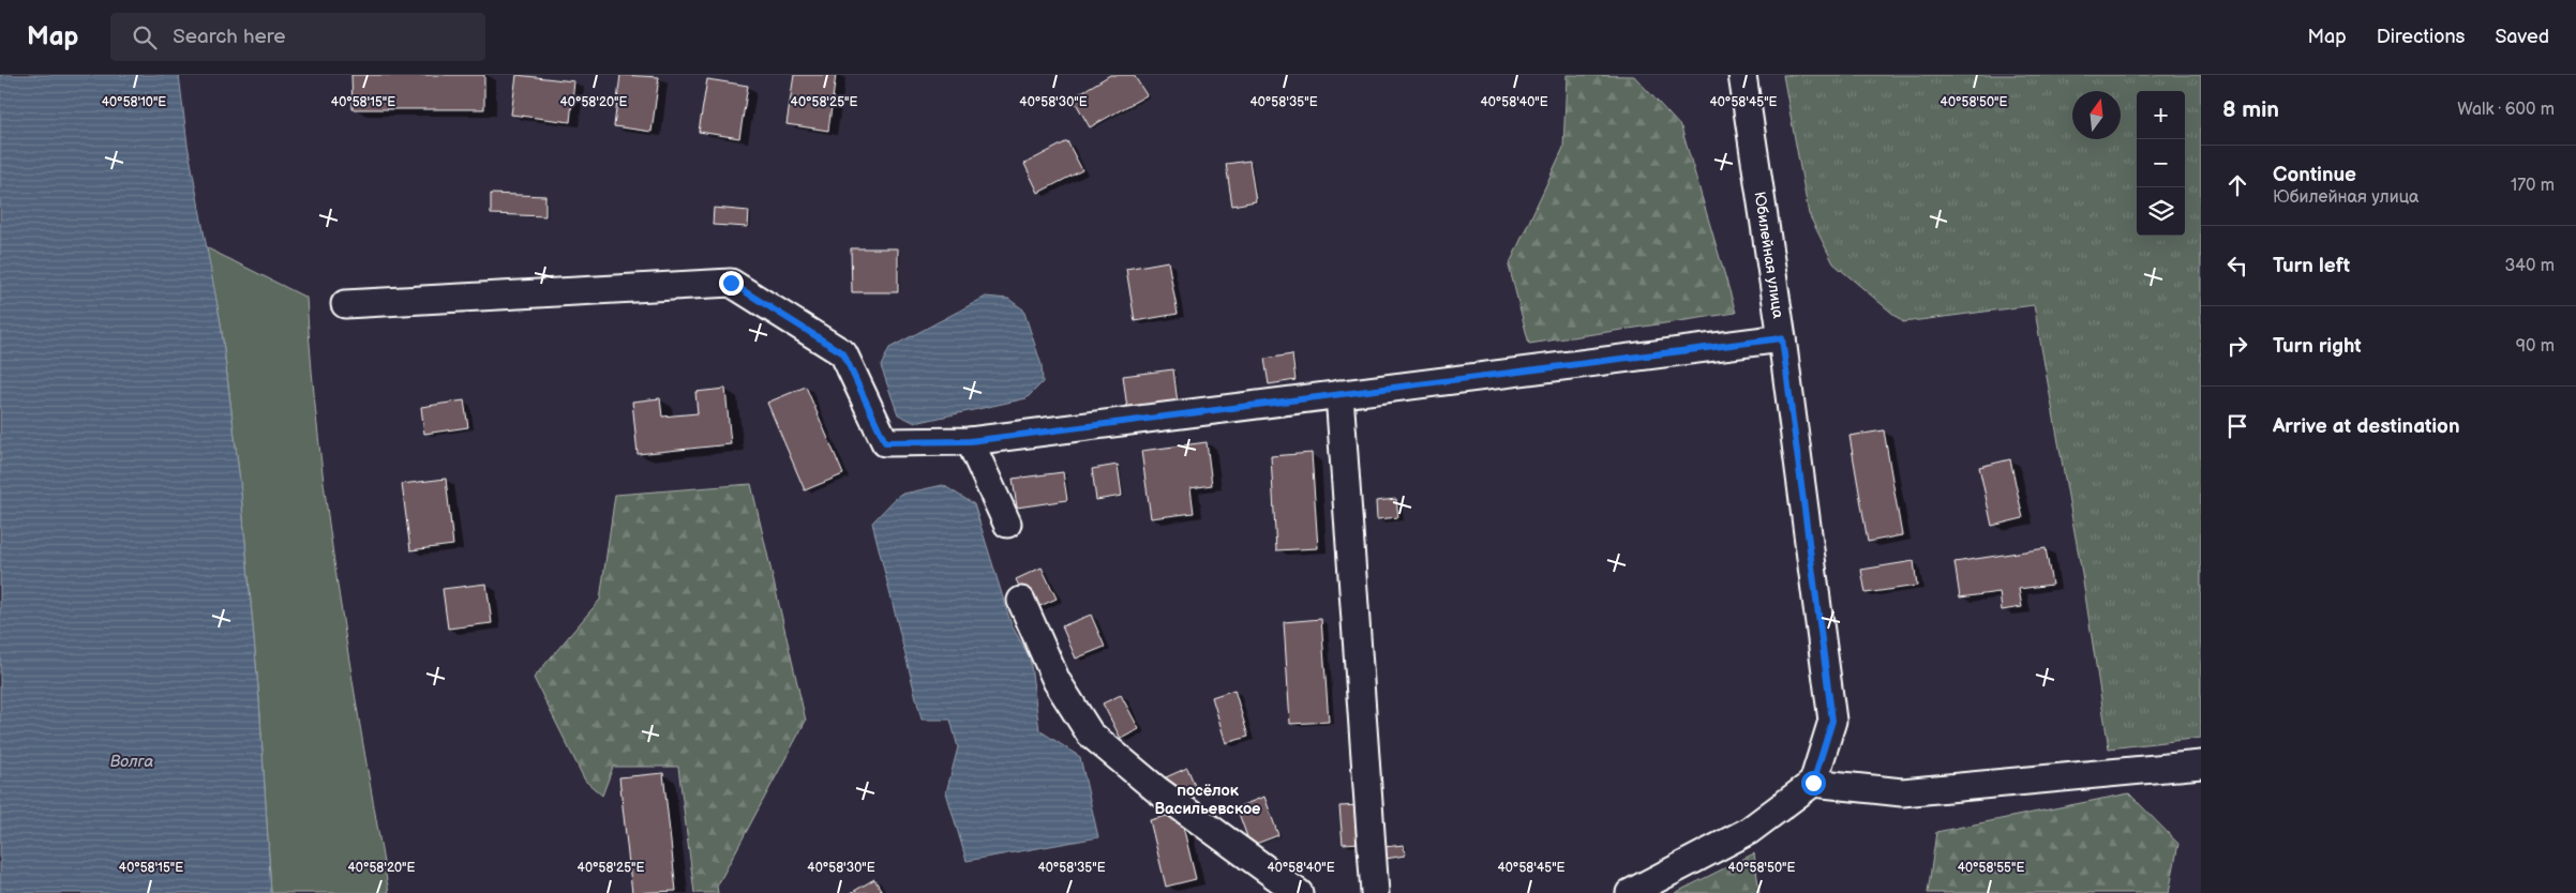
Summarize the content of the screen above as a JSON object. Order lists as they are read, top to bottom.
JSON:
{
  "streets": {
    "street": ["Юбилейная улица"]
  },
  "districts": ["посёлок Васильевское"],
  "water": ["Волга"],
  "north": "top",
  "page": {
    "header": "Map",
    "search": "Search here",
    "nav": ["Map", "Directions", "Saved"],
    "heading": ["8 min", "Walk · 600 m"],
    "map_buttons": ["+", "−"],
    "list": [
      ["Continue", "Юбилейная улица", "170 m"],
      ["Turn left", "340 m"],
      ["Turn right", "90 m"],
      "Arrive at destination"
    ]
  },
  "coordinates": [
    "40°58'10\"E",
    "40°58'15\"E",
    "40°58'20\"E",
    "40°58'25\"E",
    "40°58'30\"E",
    "40°58'35\"E",
    "40°58'40\"E",
    "40°58'45\"E",
    "40°58'50\"E",
    "40°58'55\"E"
  ]
}
